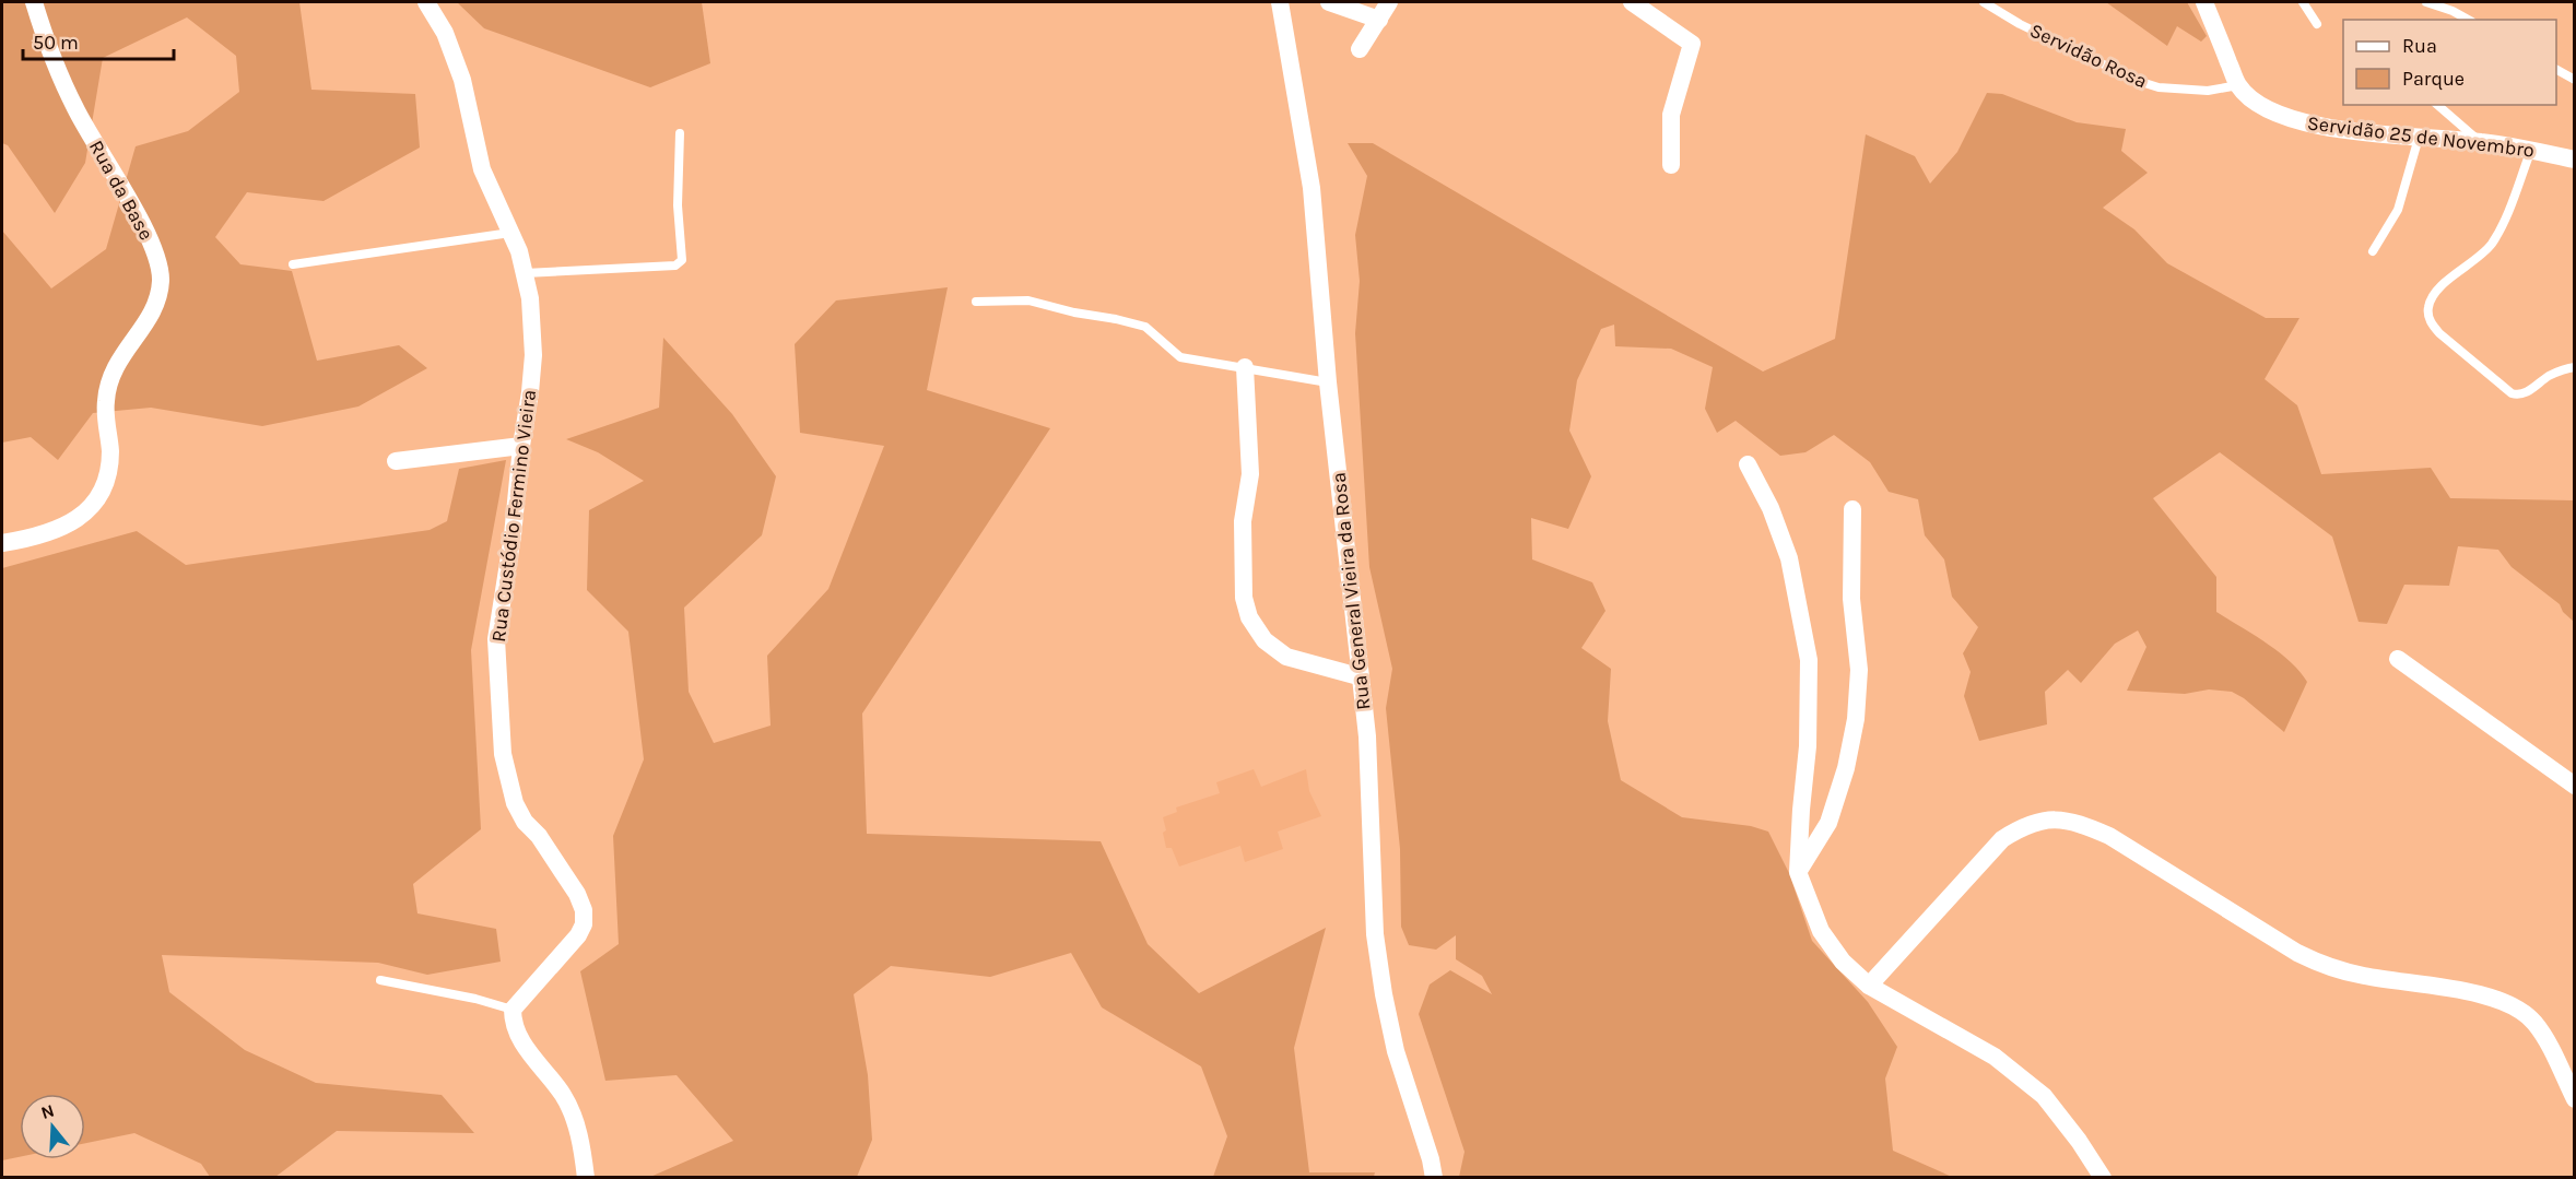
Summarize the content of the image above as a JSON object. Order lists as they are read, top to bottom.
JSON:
{
  "streets": {
    "street": [
      "Servidão 25 de Novembro",
      "Rua da Base",
      "Rua Custódio Fermino Vieira",
      "Rua General Vieira da Rosa"
    ],
    "lane": ["Servidão Rosa"]
  },
  "crossings": [
    ["Servidão Rosa", "Servidão 25 de Novembro"]
  ],
  "legend": ["Rua", "Parque"],
  "scale_bar": "50 m",
  "north": "top"
}
